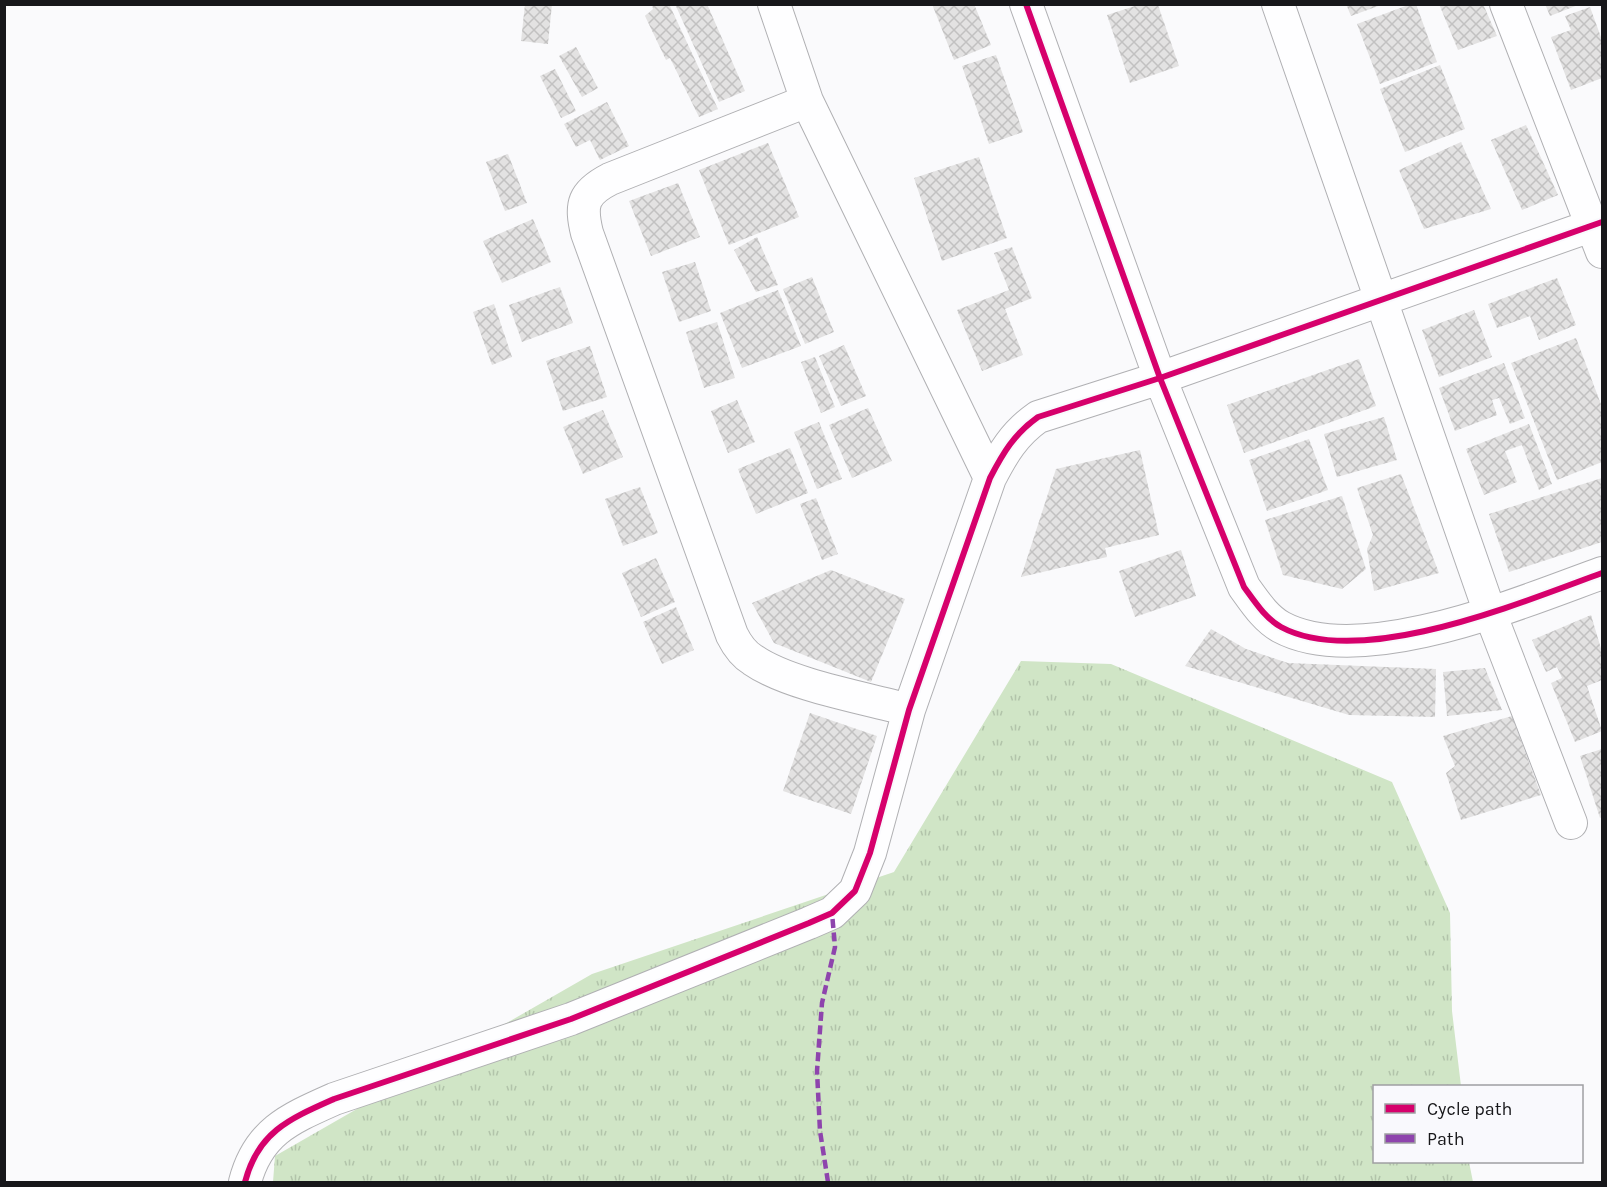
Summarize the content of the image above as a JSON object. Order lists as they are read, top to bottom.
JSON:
{
  "legend": ["Cycle path", "Path"]
}
